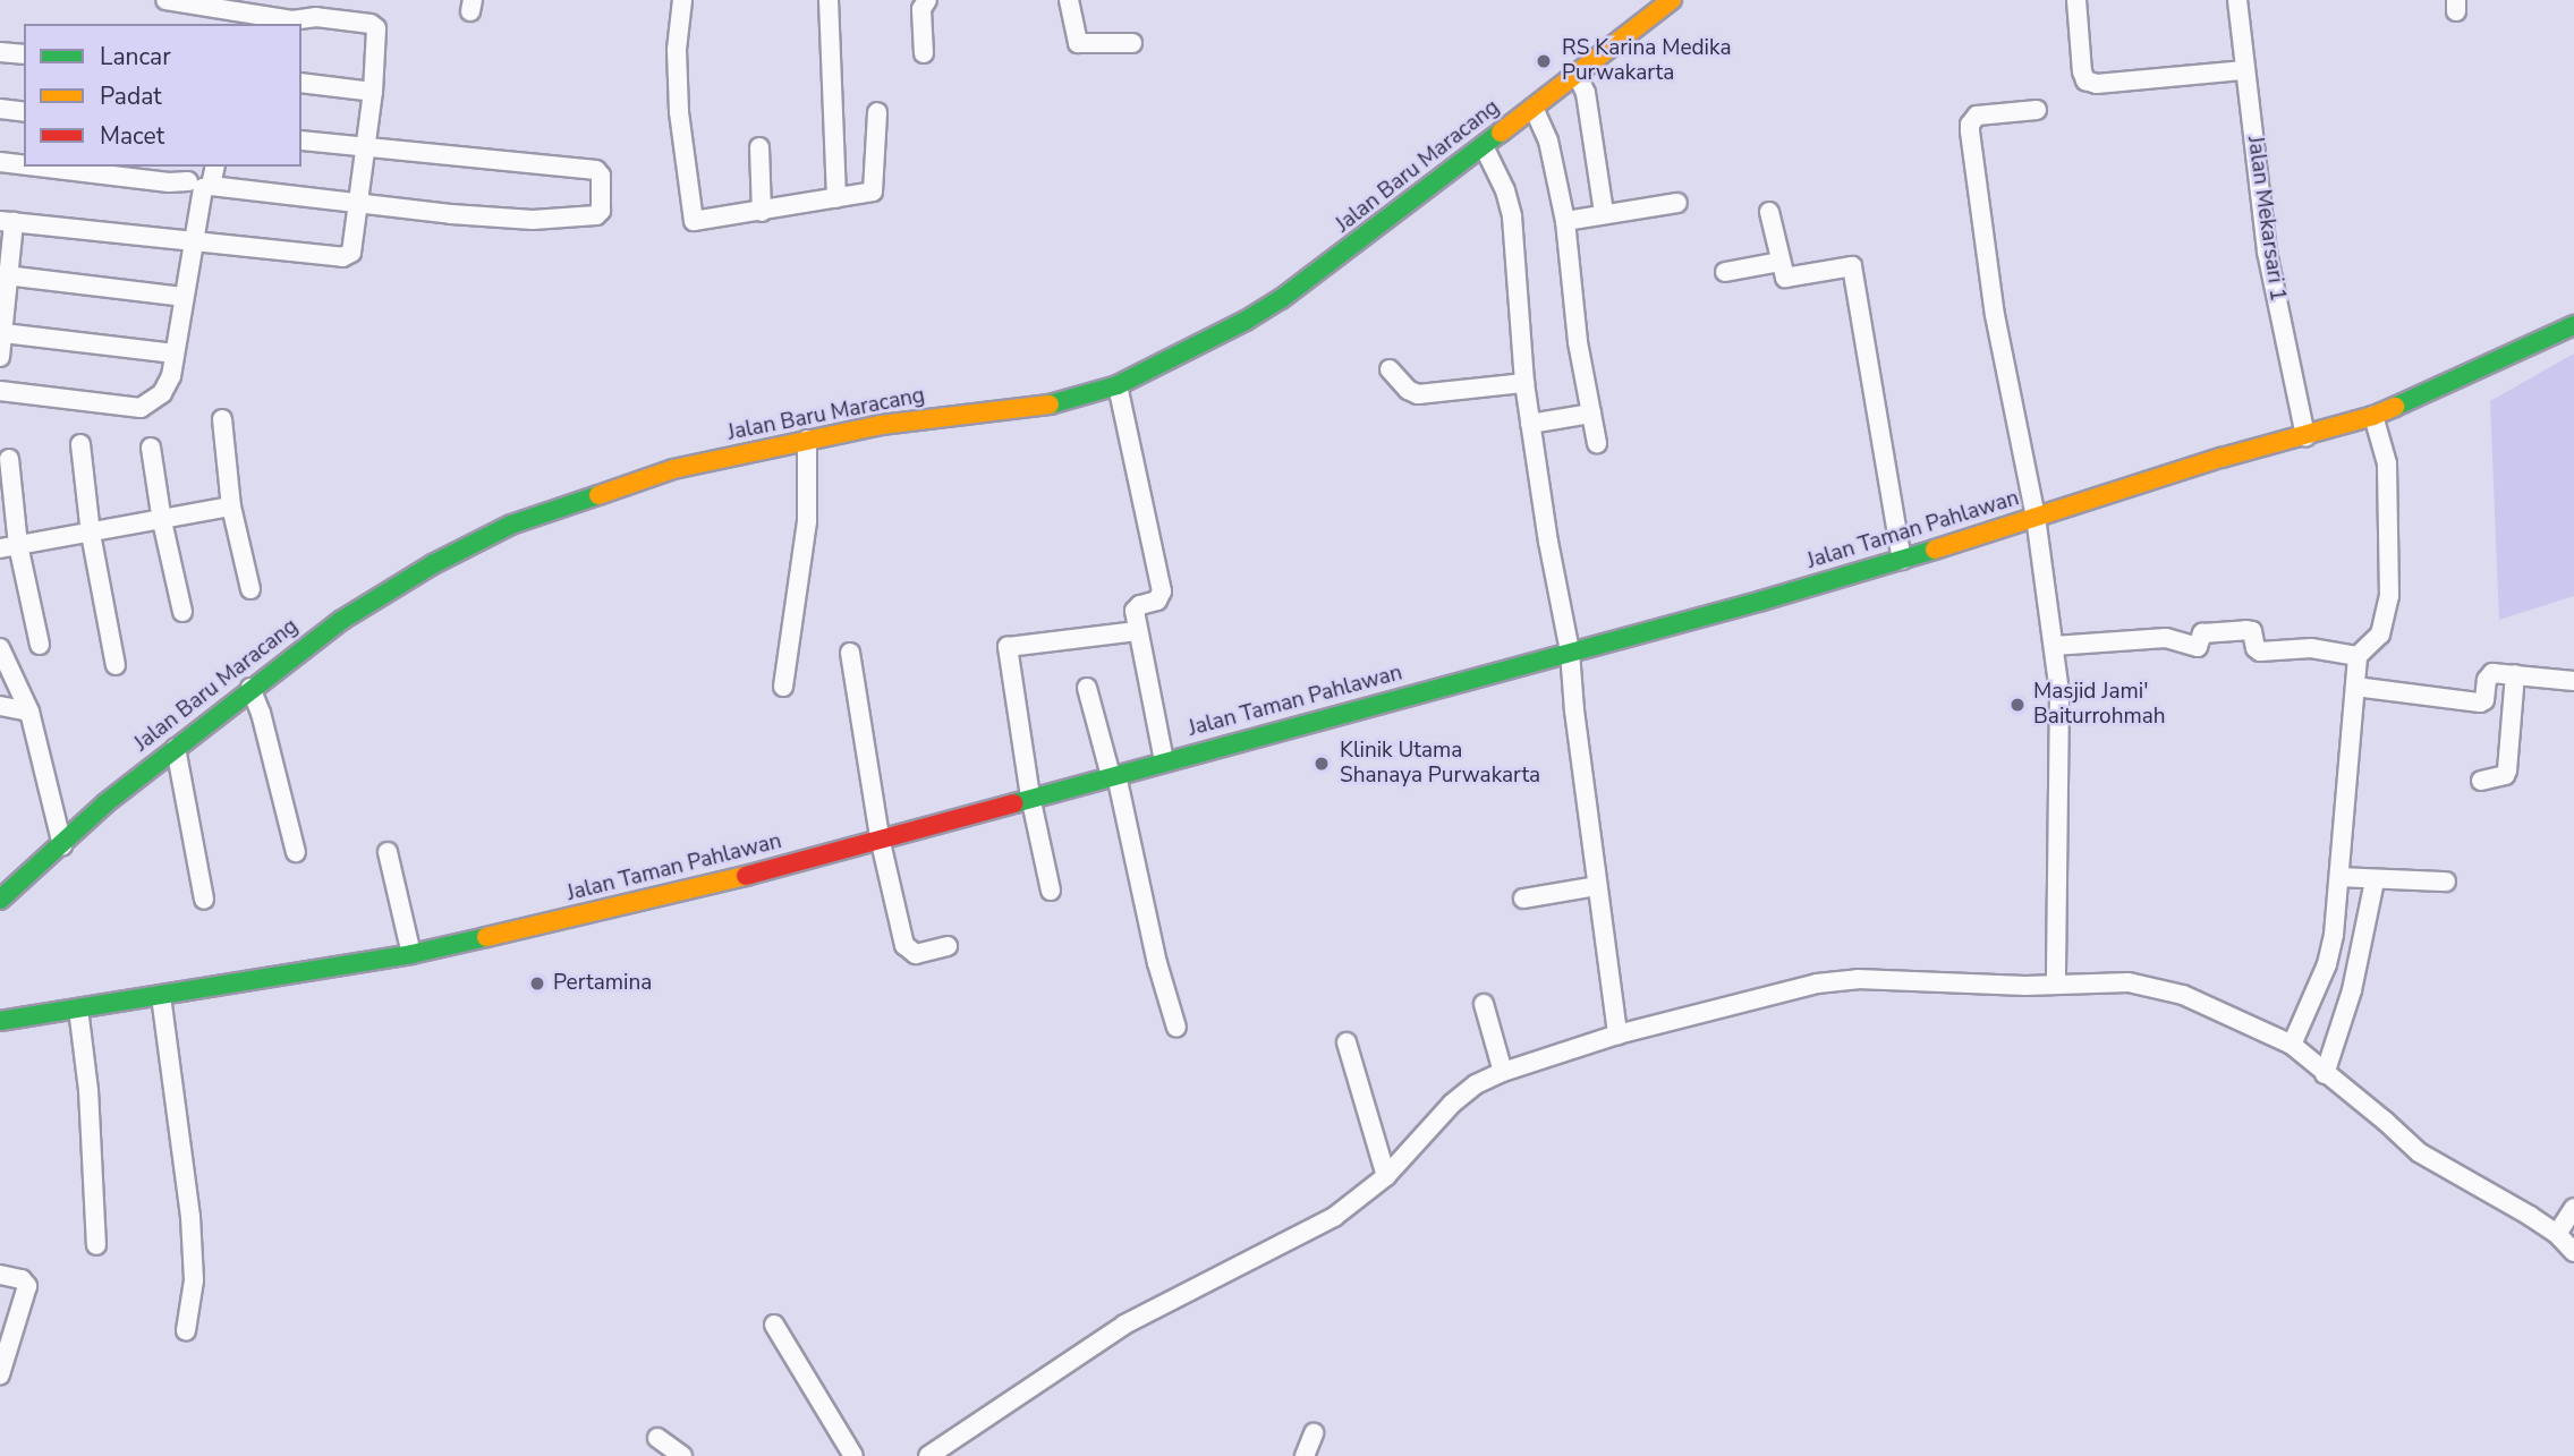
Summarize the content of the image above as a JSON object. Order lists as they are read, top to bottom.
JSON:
{
  "streets": {
    "main road": ["Jalan Baru Maracang", "Jalan Taman Pahlawan"],
    "street": ["Jalan Mekarsari 1"]
  },
  "crossings": [
    ["Jalan Mekarsari 1", "Jalan Taman Pahlawan"]
  ],
  "places": [
    "RS Karina Medika Purwakarta",
    "Masjid Jami' Baiturrohmah",
    "Klinik Utama Shanaya Purwakarta",
    "Pertamina"
  ],
  "legend": ["Lancar", "Padat", "Macet"]
}
